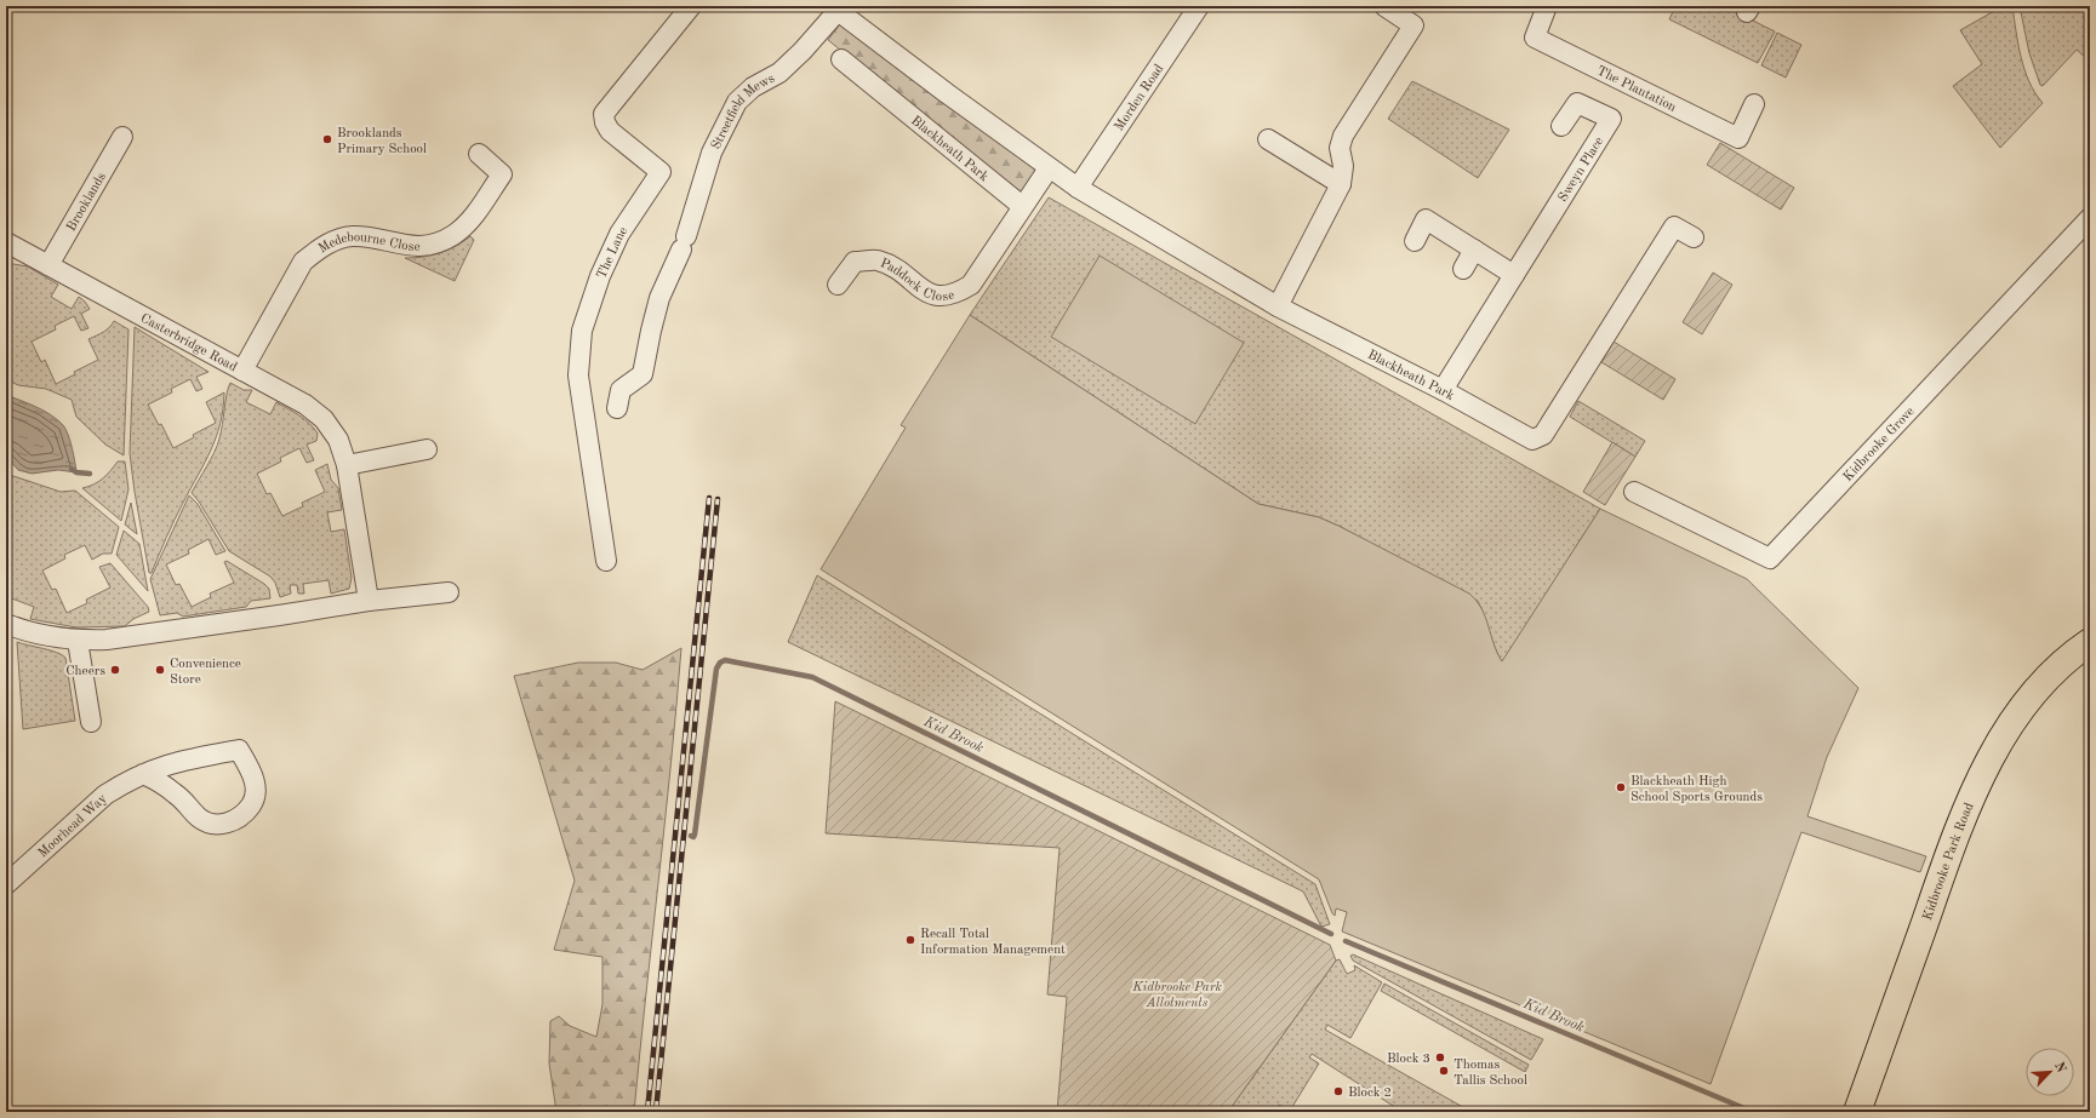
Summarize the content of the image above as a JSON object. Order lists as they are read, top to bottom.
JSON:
{
  "streets": {
    "main road": ["Kidbrooke Park Road"],
    "street": [
      "The Plantation",
      "Morden Road",
      "Streetfield Mews",
      "Blackheath Park",
      "Sweyn Place",
      "Brooklands",
      "Medebourne Close",
      "The Lane",
      "Paddock Close",
      "Casterbridge Road",
      "Kidbrooke Grove",
      "Moorhead Way"
    ]
  },
  "crossings": [
    ["Morden Road", "Blackheath Park"],
    ["Streetfield Mews", "Blackheath Park"],
    ["Blackheath Park", "Sweyn Place"],
    ["Blackheath Park", "Paddock Close"],
    ["Brooklands", "Casterbridge Road"],
    ["Medebourne Close", "Casterbridge Road"]
  ],
  "water": ["Kid Brook"],
  "parks": ["Kidbrooke Park Allotments"],
  "places": [
    "Brooklands Primary School",
    "Cheers",
    "Convenience Store",
    "Blackheath High School Sports Grounds",
    "Recall Total Information Management",
    "Block 3",
    "Thomas Tallis School",
    "Block 2"
  ],
  "north": "top right"
}
